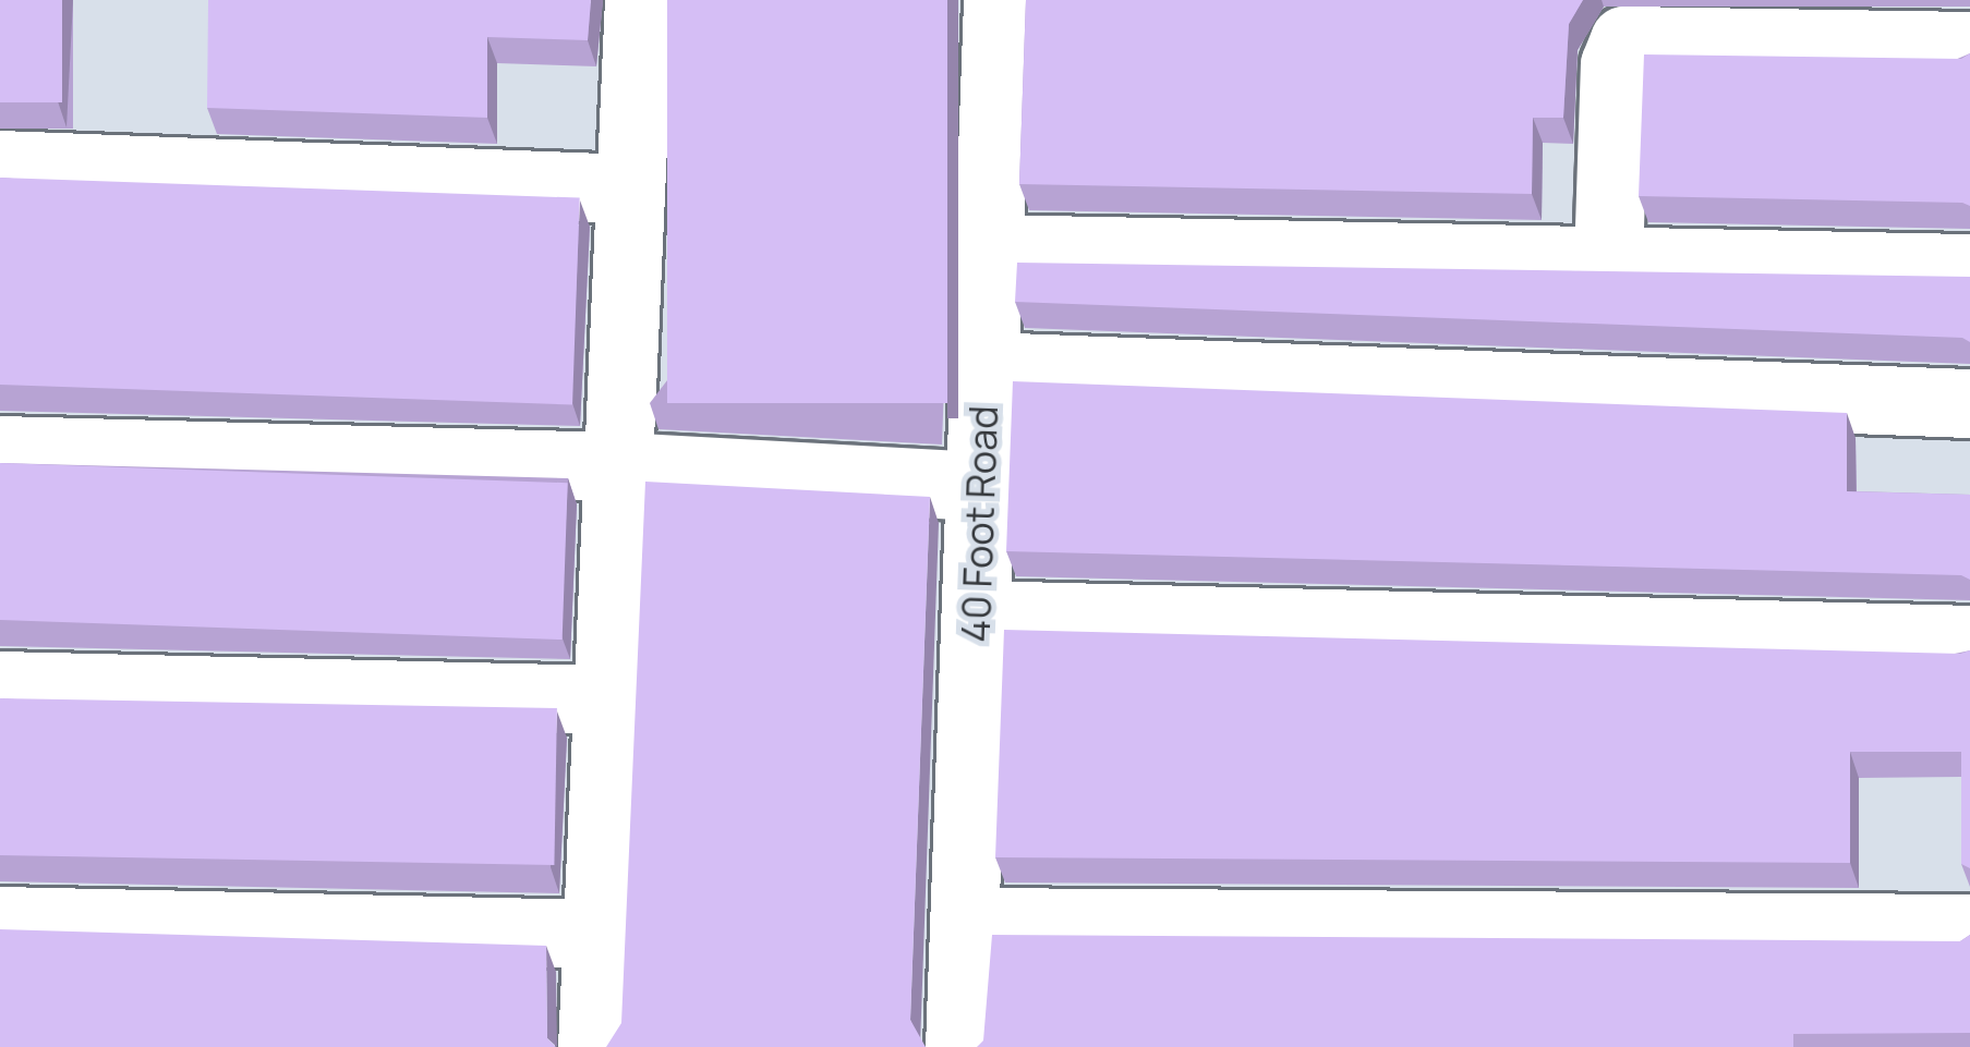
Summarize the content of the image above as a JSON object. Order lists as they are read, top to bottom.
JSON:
{
  "streets": {
    "street": ["40 Foot Road"]
  }
}
